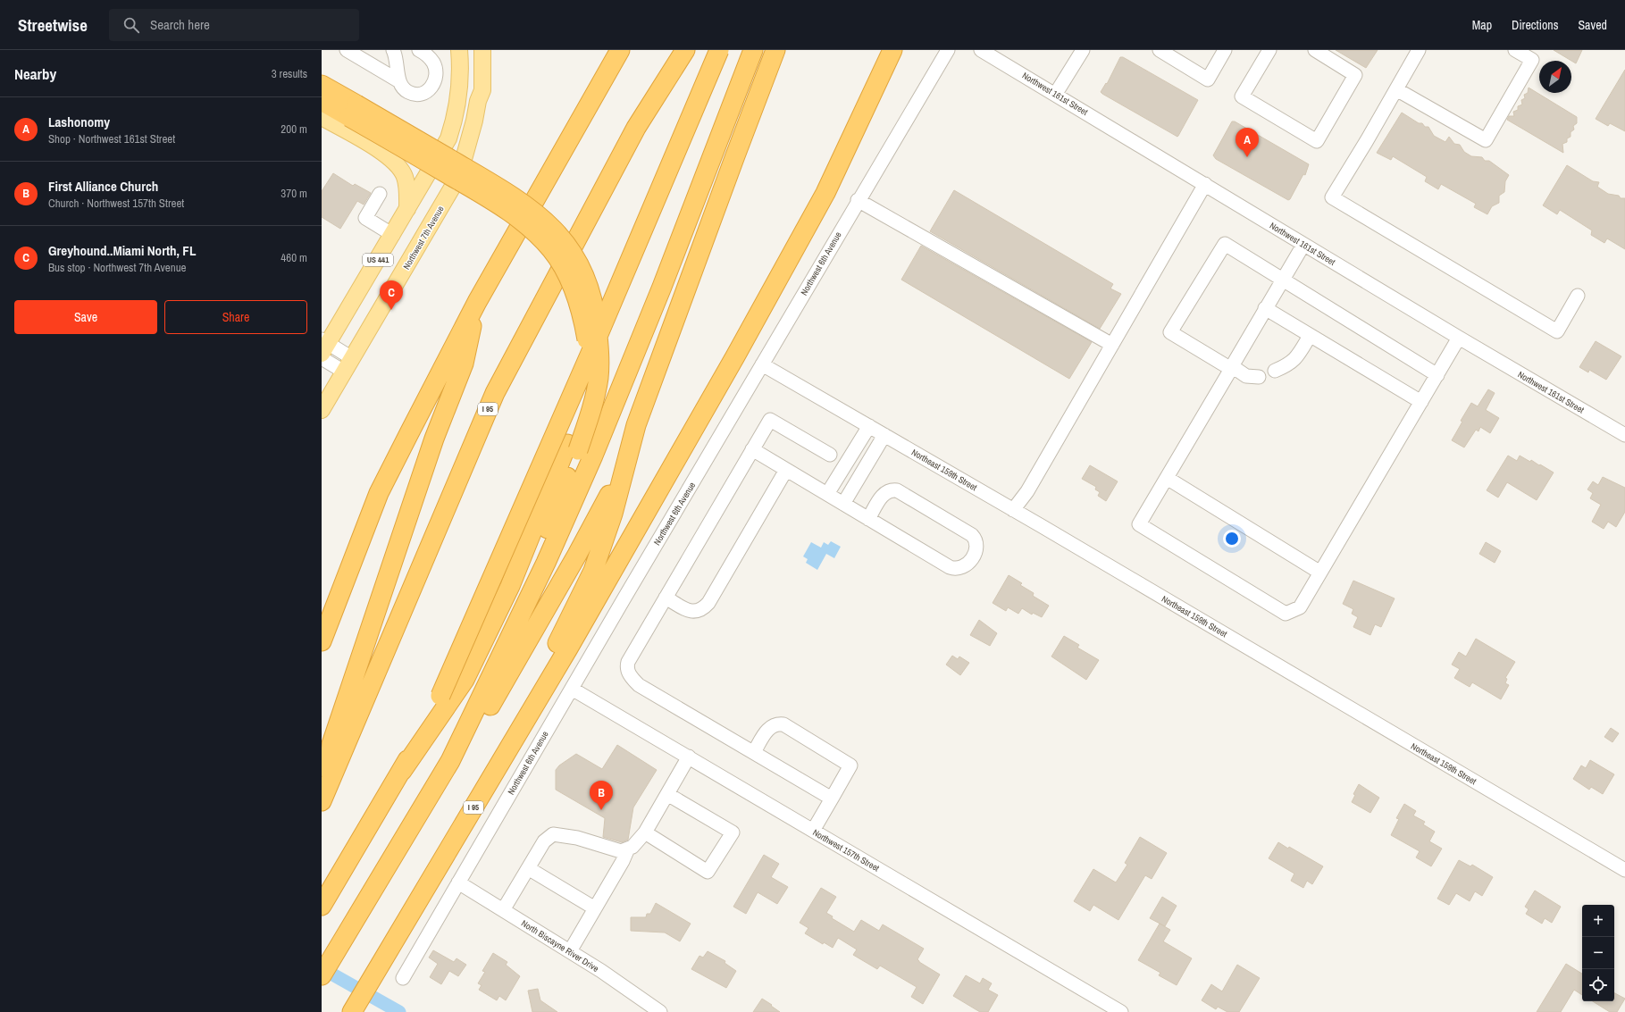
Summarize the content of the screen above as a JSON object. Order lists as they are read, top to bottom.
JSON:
{
  "streets": {
    "highway": ["I 95"],
    "main road": ["Northwest 7th Avenue", "US 441"],
    "street": [
      "Northwest 161st Street",
      "Northwest 6th Avenue",
      "Northeast 159th Street",
      "Northwest 157th Street",
      "North Biscayne River Drive"
    ]
  },
  "crossings": [
    ["Northwest 6th Avenue", "Northeast 159th Street"],
    ["Northwest 6th Avenue", "Northwest 157th Street"],
    ["Northwest 6th Avenue", "North Biscayne River Drive"]
  ],
  "north": "top right",
  "page": {
    "header": "Streetwise",
    "search": "Search here",
    "nav": ["Map", "Directions", "Saved"],
    "heading": ["Nearby", "3 results"],
    "list": [
      {
        "mark": "A",
        "name": "Lashonomy",
        "note": "Shop · Northwest 161st Street",
        "value": "200 m"
      },
      {
        "mark": "B",
        "name": "First Alliance Church",
        "note": "Church · Northwest 157th Street",
        "value": "370 m"
      },
      {
        "mark": "C",
        "name": "Greyhound..Miami North, FL",
        "note": "Bus stop · Northwest 7th Avenue",
        "value": "460 m"
      }
    ],
    "pins": ["A", "C", "B"],
    "buttons": ["Save", "Share"],
    "map_buttons": ["+", "−"]
  }
}
